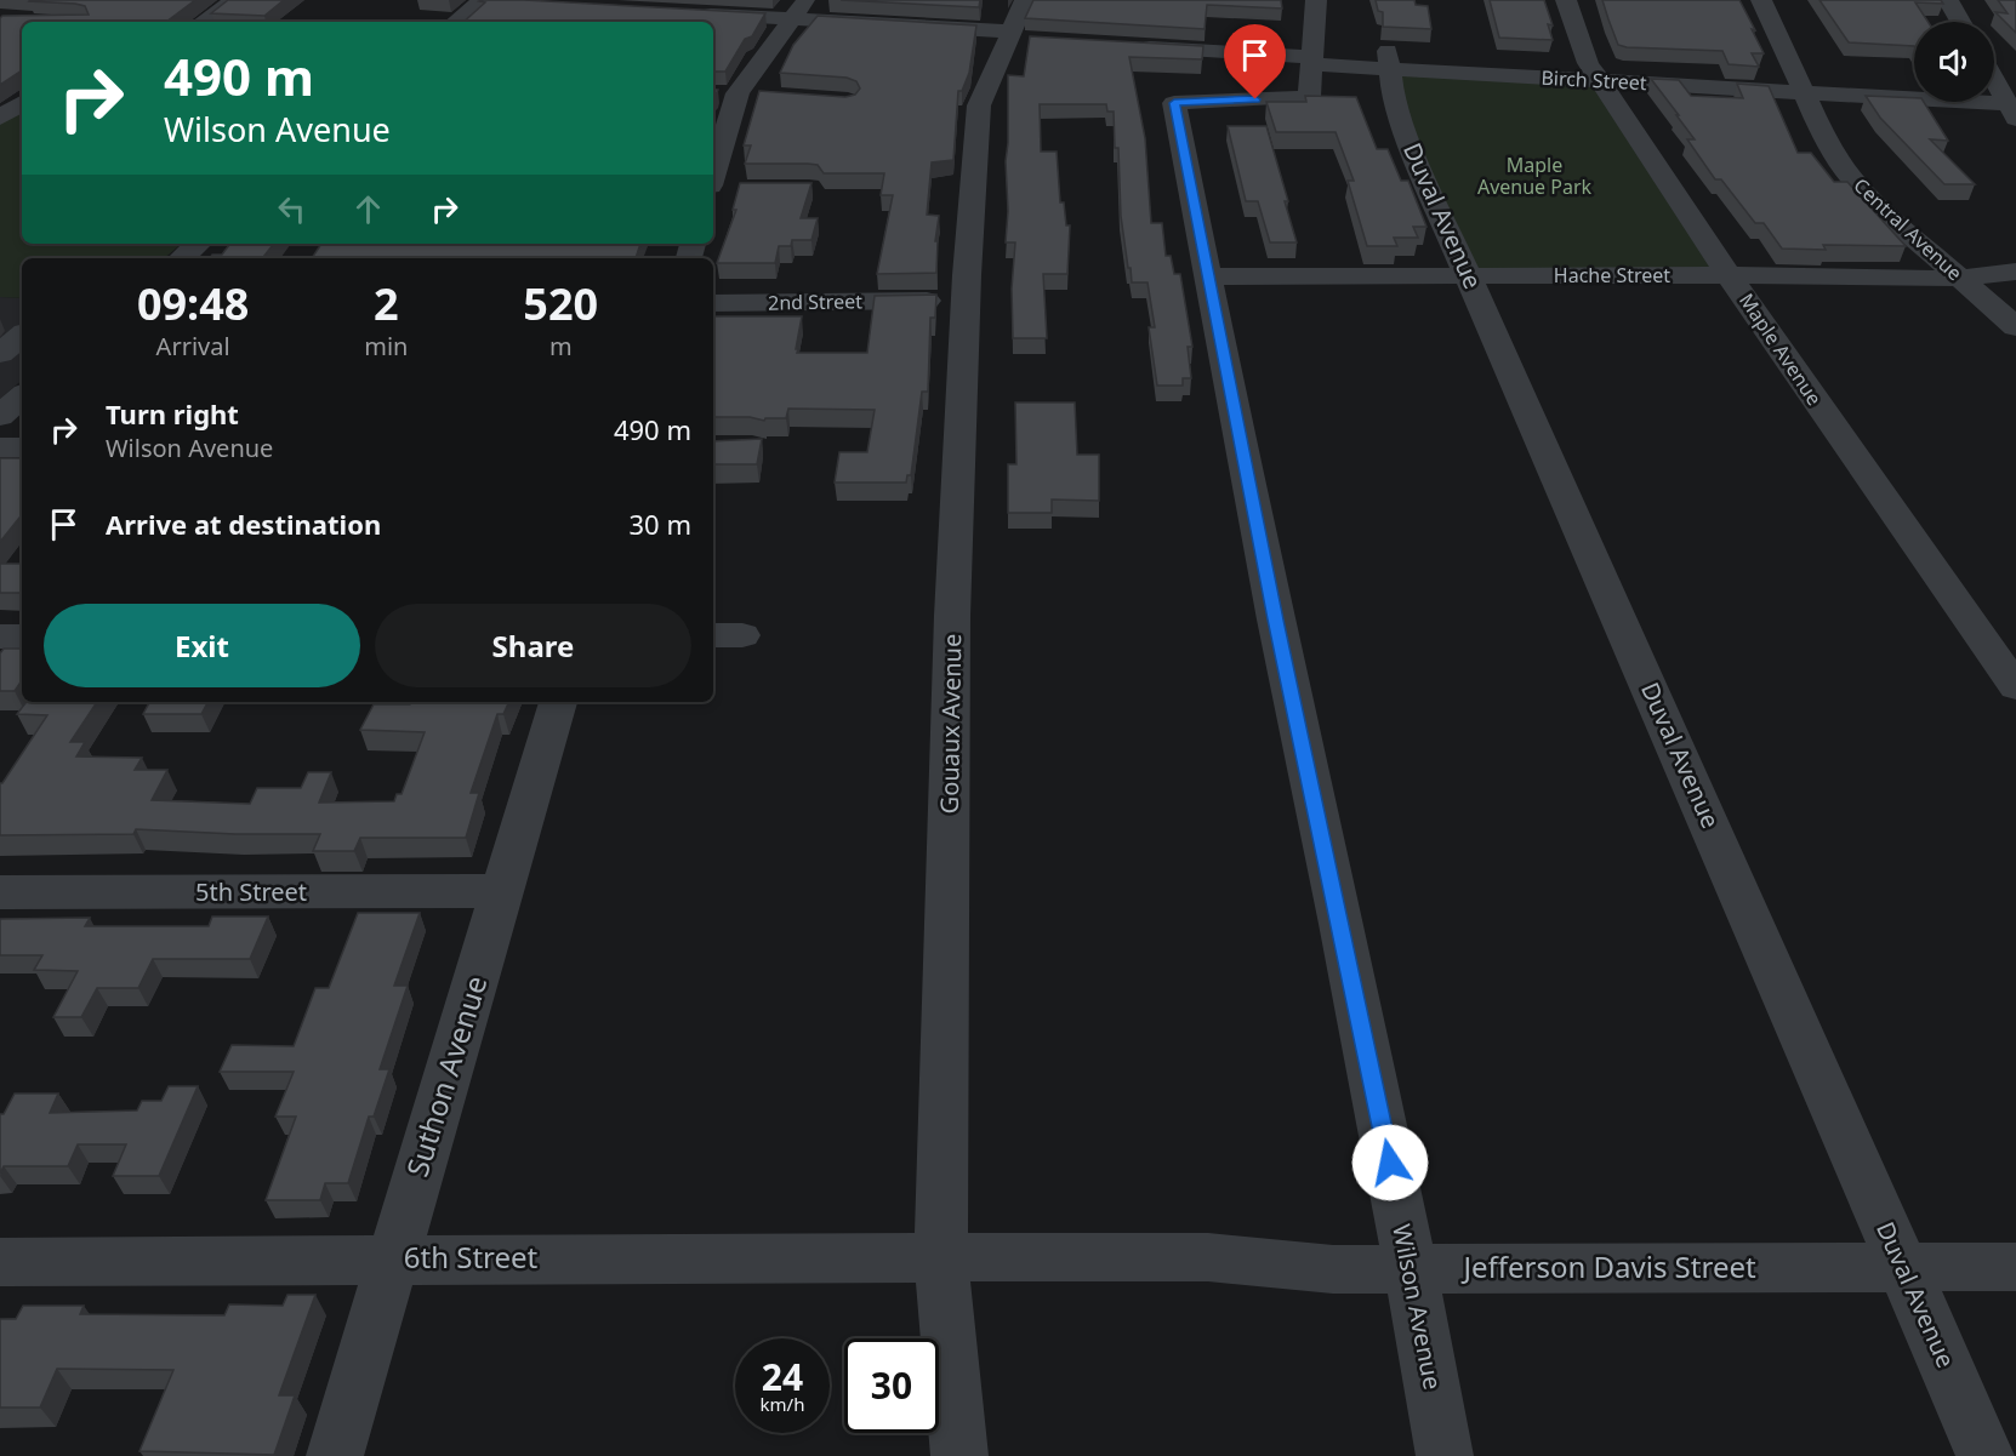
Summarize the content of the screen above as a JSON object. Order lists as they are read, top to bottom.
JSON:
{
  "streets": {
    "street": [
      "Birch Street",
      "Duval Avenue",
      "Central Avenue",
      "Hache Street",
      "2nd Street",
      "Maple Avenue",
      "Gouaux Avenue",
      "5th Street",
      "Suthon Avenue",
      "6th Street",
      "Jefferson Davis Street",
      "Wilson Avenue"
    ]
  },
  "crossings": [
    ["Birch Street", "Duval Avenue"],
    ["Birch Street", "Central Avenue"],
    ["Birch Street", "Maple Avenue"],
    ["Birch Street", "Wilson Avenue"],
    ["Duval Avenue", "Hache Street"],
    ["Duval Avenue", "Jefferson Davis Street"],
    ["Central Avenue", "Hache Street"],
    ["Hache Street", "Maple Avenue"],
    ["Hache Street", "Wilson Avenue"],
    ["2nd Street", "Gouaux Avenue"],
    ["Gouaux Avenue", "6th Street"],
    ["Gouaux Avenue", "Jefferson Davis Street"],
    ["5th Street", "Suthon Avenue"],
    ["Suthon Avenue", "6th Street"],
    ["6th Street", "Jefferson Davis Street"],
    ["Jefferson Davis Street", "Wilson Avenue"]
  ],
  "parks": ["Maple Avenue Park"],
  "page": {
    "turn": ["490 m", "Wilson Avenue"],
    "eta": [
      "09:48",
      "Arrival",
      "2",
      "min",
      "520",
      "m"
    ],
    "list": [
      {
        "name": "Turn right",
        "note": "Wilson Avenue",
        "value": "490 m"
      },
      {
        "name": "Arrive at destination",
        "value": "30 m"
      }
    ],
    "buttons": ["Exit", "Share"],
    "speed": "24 km/h",
    "limit": "30"
  }
}
